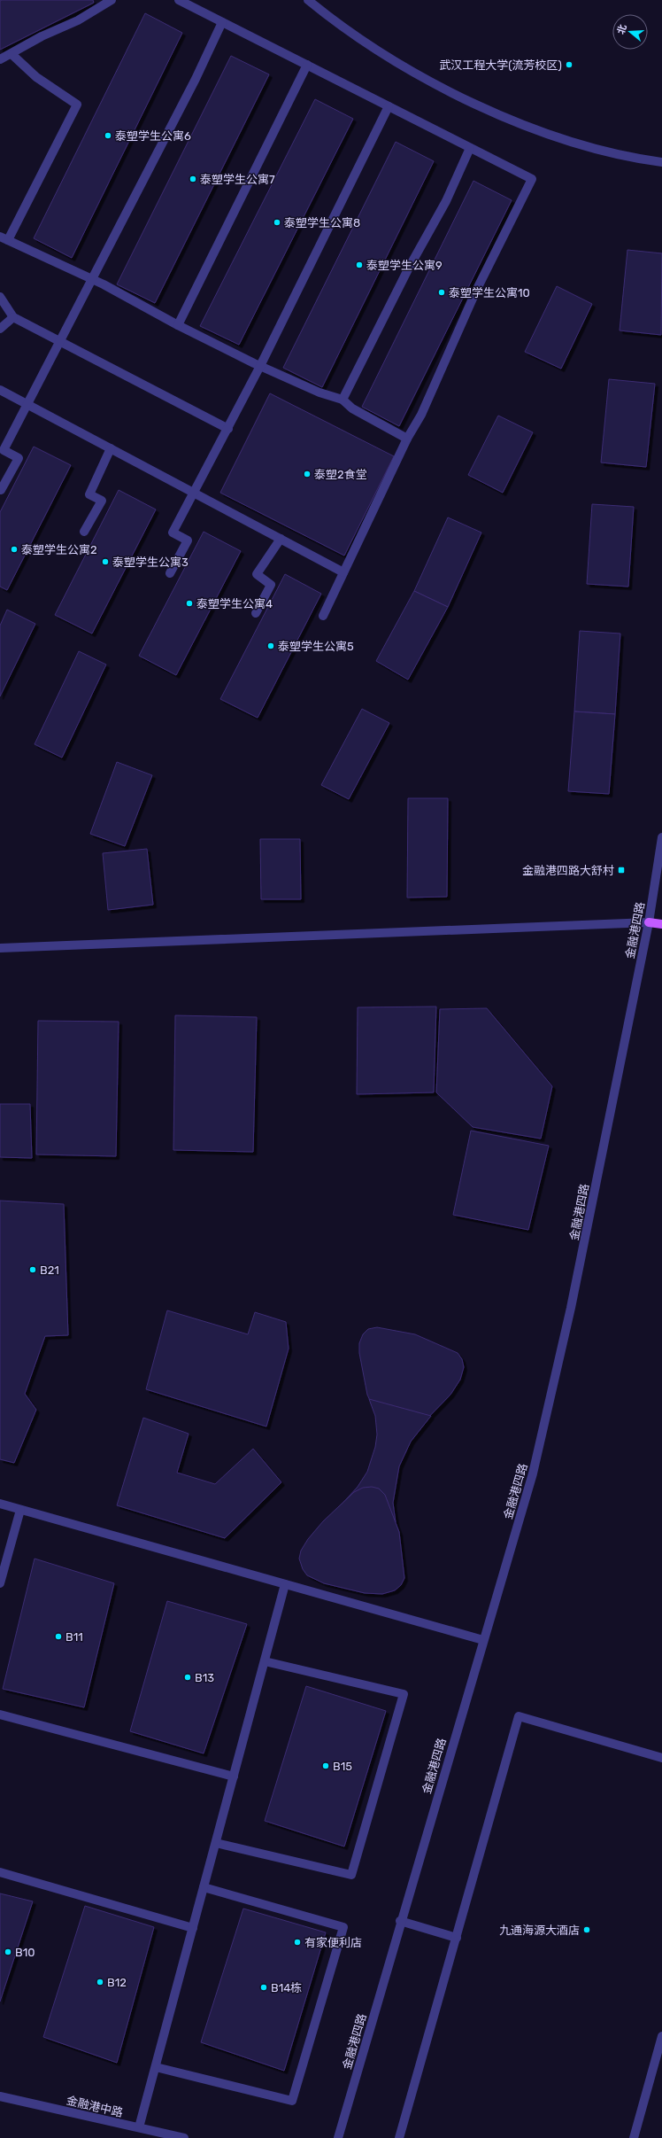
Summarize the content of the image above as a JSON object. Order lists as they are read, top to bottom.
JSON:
{
  "streets": {
    "street": ["金融港四路", "金融港中路"]
  },
  "places": {
    "other": [
      "武汉工程大学(流芳校区)",
      "泰塑学生公寓6",
      "泰塑学生公寓7",
      "泰塑学生公寓8",
      "泰塑学生公寓9",
      "泰塑学生公寓10",
      "泰塑2食堂",
      "泰塑学生公寓2",
      "泰塑学生公寓3",
      "泰塑学生公寓4",
      "泰塑学生公寓5",
      "B21",
      "B11",
      "B13",
      "B15",
      "九通海源大酒店",
      "有家便利店",
      "B10",
      "B12",
      "B14栋"
    ],
    "transit": ["金融港四路大舒村"]
  },
  "north": "left"
}
